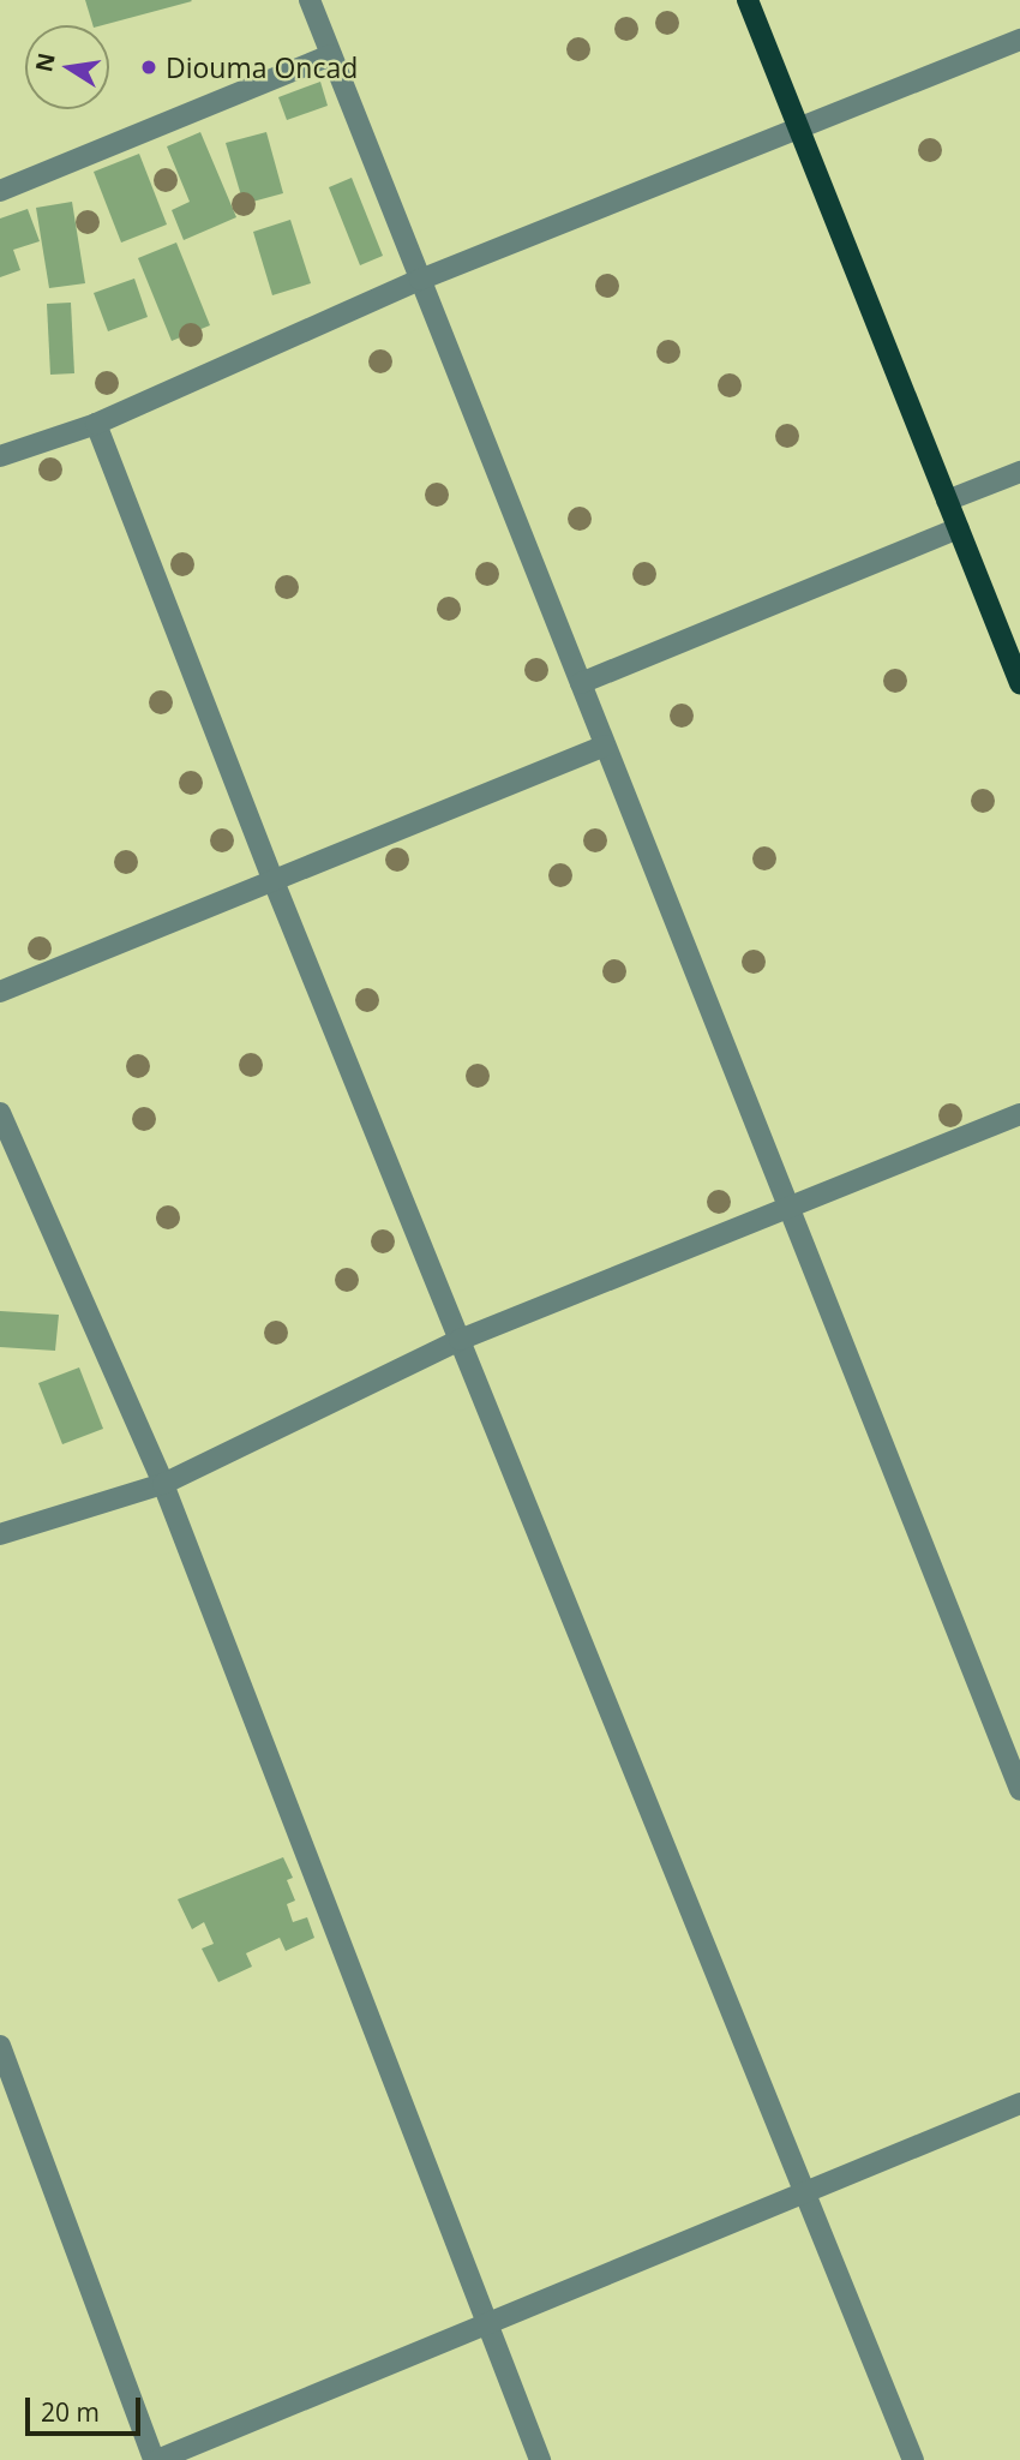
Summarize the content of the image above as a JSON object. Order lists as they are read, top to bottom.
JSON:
{
  "places": ["Diouma Oncad"],
  "scale_bar": "20 m",
  "north": "left"
}
